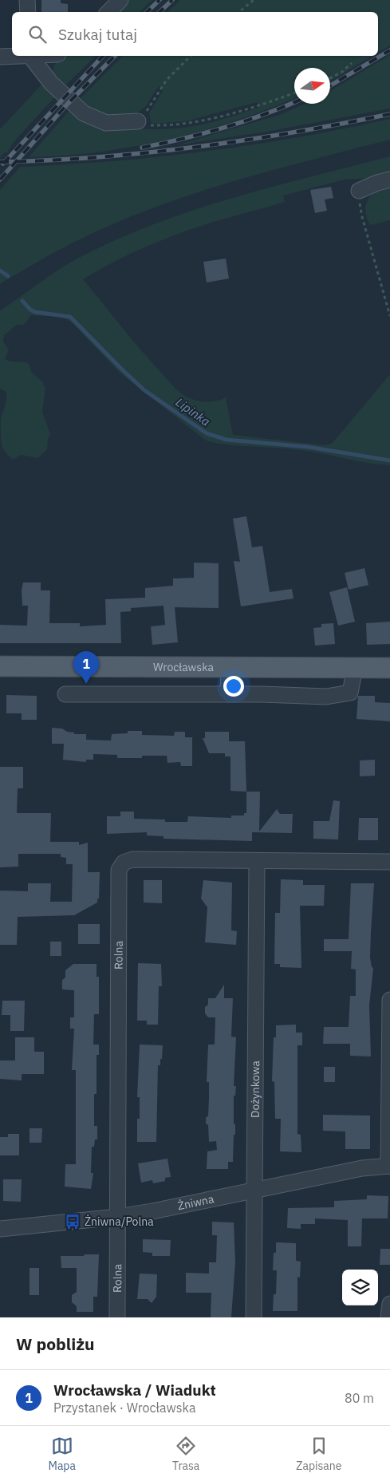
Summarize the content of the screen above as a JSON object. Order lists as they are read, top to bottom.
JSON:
{
  "streets": {
    "main road": ["Wrocławska"],
    "street": ["Rolna", "Dożynkowa", "Żniwna"]
  },
  "crossings": [
    ["Rolna", "Dożynkowa"],
    ["Rolna", "Żniwna"],
    ["Dożynkowa", "Żniwna"]
  ],
  "water": ["Lipinka"],
  "places": {
    "bus stop": ["Żniwna/Polna"]
  },
  "north": "right",
  "page": {
    "search": "Szukaj tutaj",
    "pins": "1",
    "heading": "W pobliżu",
    "list": [
      {
        "mark": "1",
        "name": "Wrocławska / Wiadukt",
        "note": "Przystanek · Wrocławska",
        "value": "80 m"
      }
    ],
    "nav": ["Mapa", "Trasa", "Zapisane"]
  }
}
